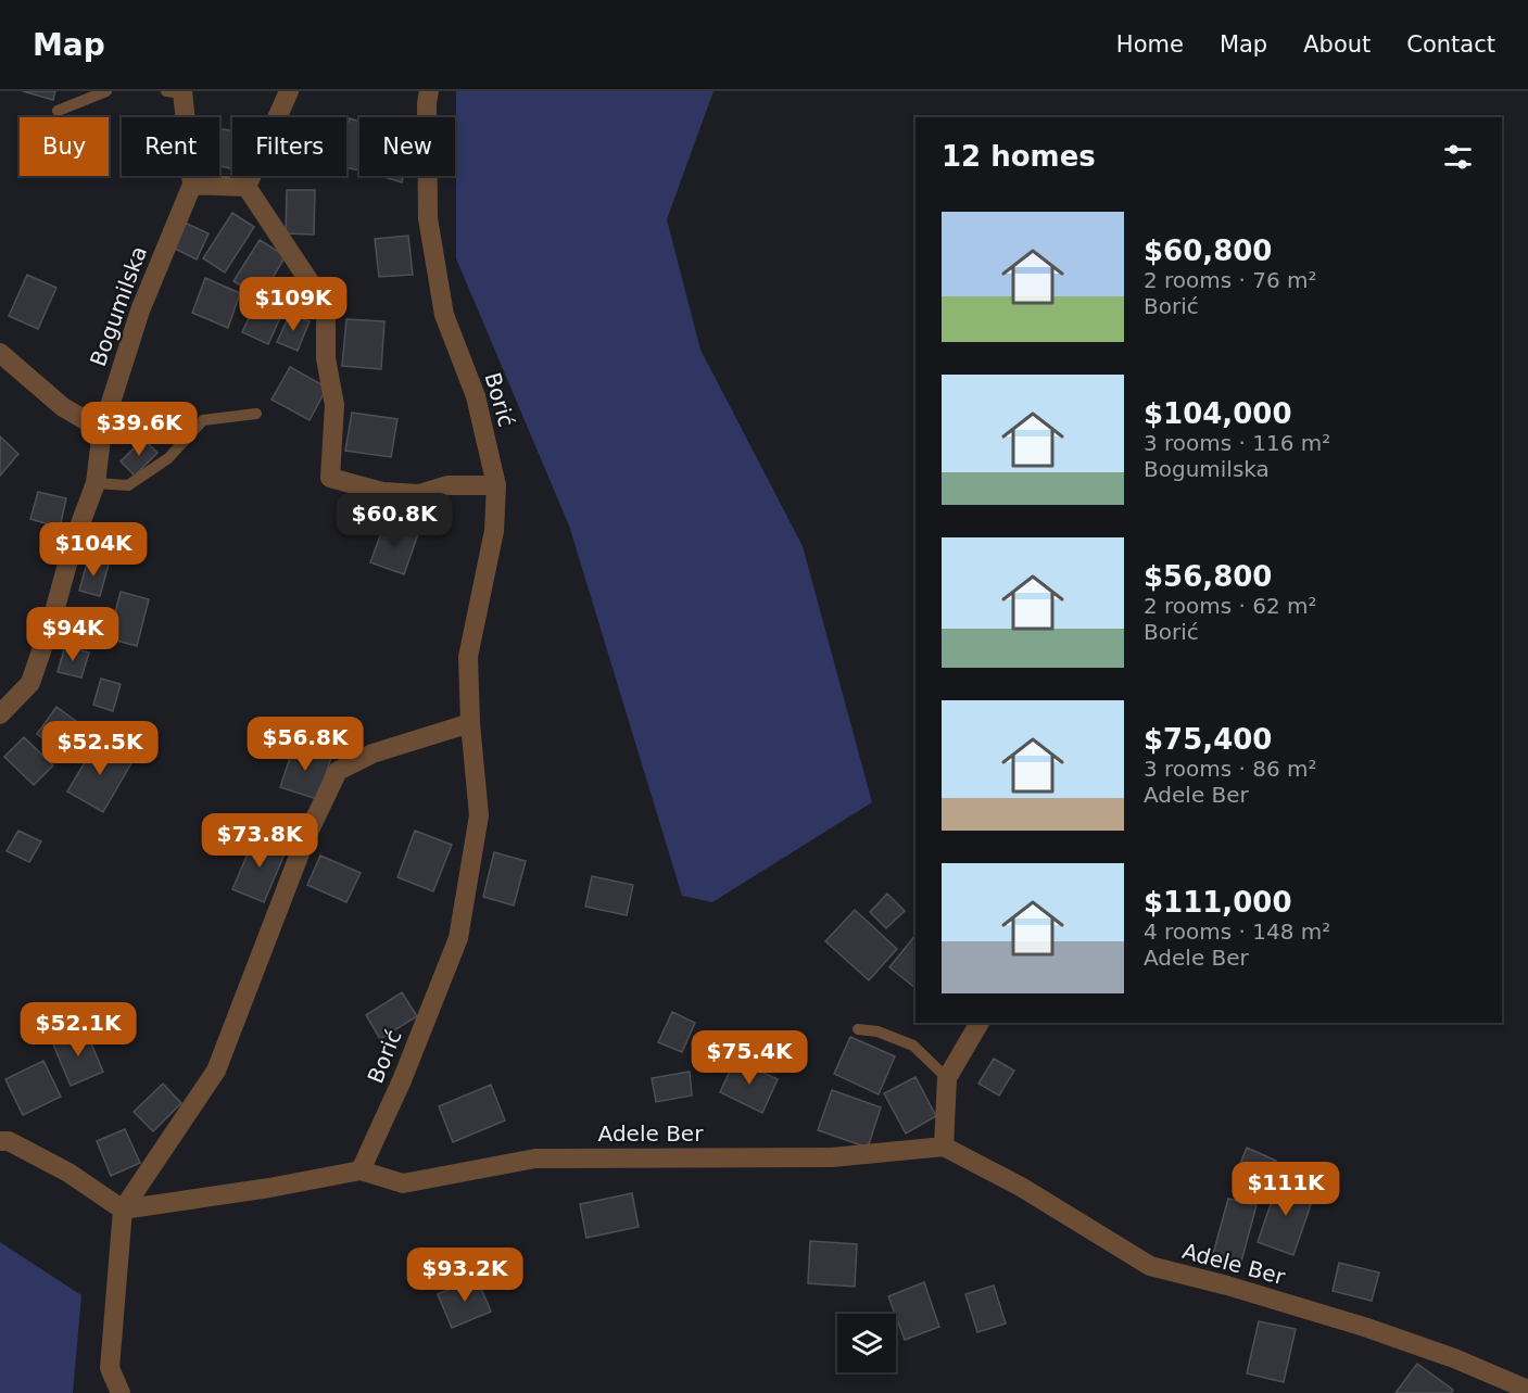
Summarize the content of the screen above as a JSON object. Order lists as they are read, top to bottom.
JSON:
{
  "streets": {
    "street": ["Bogumilska", "Borić", "Adele Ber"]
  },
  "crossings": [
    ["Borić", "Adele Ber"]
  ],
  "page": {
    "header": "Map",
    "nav": [
      "Home",
      "Map",
      "About",
      "Contact"
    ],
    "chip": [
      "Buy",
      "Rent",
      "Filters",
      "New"
    ],
    "heading": "12 homes",
    "list": [
      {
        "name": "$60,800",
        "note": "2 rooms · 76 m² · Borić"
      },
      {
        "name": "$104,000",
        "note": "3 rooms · 116 m² · Bogumilska"
      },
      {
        "name": "$56,800",
        "note": "2 rooms · 62 m² · Borić"
      },
      {
        "name": "$75,400",
        "note": "3 rooms · 86 m² · Adele Ber"
      },
      {
        "name": "$111,000",
        "note": "4 rooms · 148 m² · Adele Ber"
      }
    ],
    "price": [
      "$109K",
      "$39.6K",
      "$60.8K",
      "$104K",
      "$94K",
      "$56.8K",
      "$52.5K",
      "$73.8K",
      "$52.1K",
      "$75.4K",
      "$111K",
      "$93.2K"
    ]
  }
}
